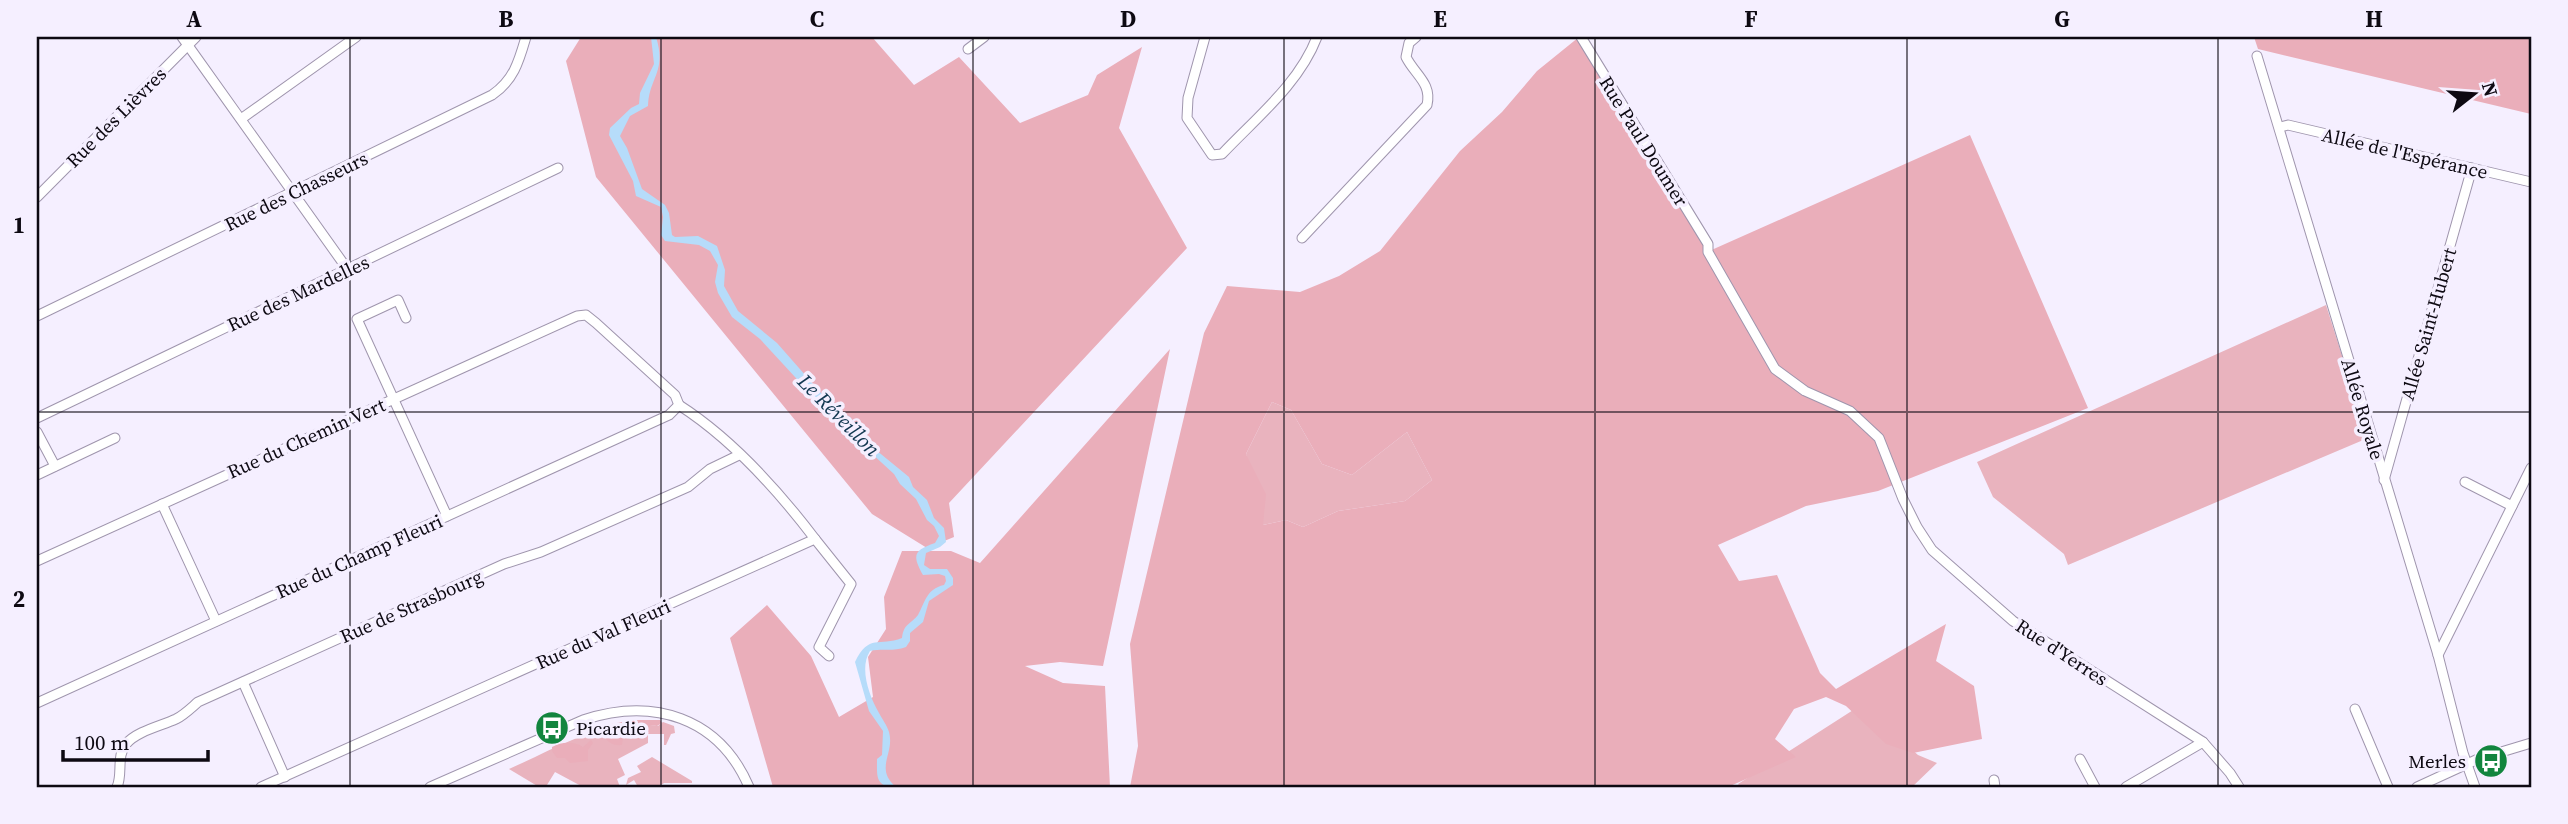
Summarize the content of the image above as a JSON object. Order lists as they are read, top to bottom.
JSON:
{
  "streets": {
    "street": [
      "Rue des Lièvres",
      "Rue Paul Doumer",
      "Allée de l'Espérance",
      "Rue des Chasseurs",
      "Rue des Mardelles",
      "Allée Saint-Hubert",
      "Allée Royale",
      "Rue du Chemin Vert",
      "Rue du Champ Fleuri",
      "Rue de Strasbourg",
      "Rue du Val Fleuri",
      "Rue d'Yerres"
    ]
  },
  "crossings": [
    ["Rue Paul Doumer", "Rue d'Yerres"],
    ["Allée de l'Espérance", "Allée Saint-Hubert"],
    ["Allée de l'Espérance", "Allée Royale"],
    ["Allée Saint-Hubert", "Allée Royale"],
    ["Rue du Chemin Vert", "Rue du Champ Fleuri"]
  ],
  "water": ["Le Réveillon"],
  "places": {
    "bus stop": ["Picardie", "Merles"]
  },
  "scale_bar": "100 m",
  "north": "right",
  "grid": {
    "columns": [
      "A",
      "B",
      "C",
      "D",
      "E",
      "F",
      "G",
      "H"
    ],
    "rows": ["1", "2"]
  }
}
